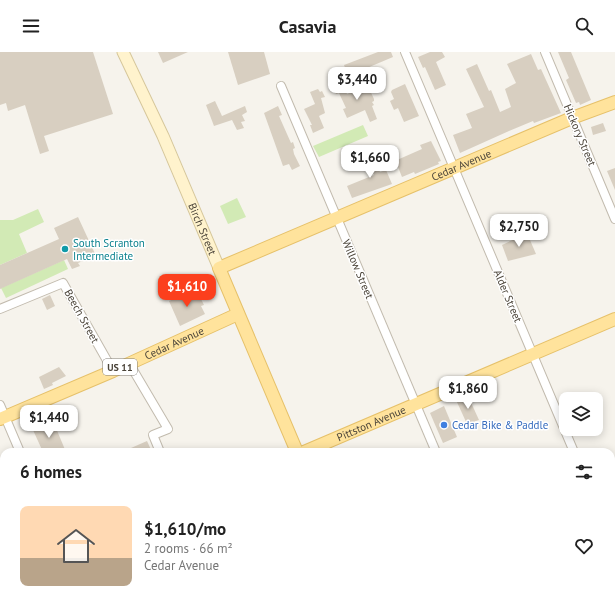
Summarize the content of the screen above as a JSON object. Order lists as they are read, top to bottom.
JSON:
{
  "streets": {
    "main road": [
      "Cedar Avenue",
      "Birch Street",
      "US 11",
      "Pittston Avenue"
    ],
    "street": [
      "Hickory Street",
      "Willow Street",
      "Alder Street",
      "Beech Street"
    ]
  },
  "crossings": [
    ["Hickory Street", "Cedar Avenue"],
    ["Cedar Avenue", "Birch Street"],
    ["Cedar Avenue", "Willow Street"],
    ["Cedar Avenue", "Alder Street"],
    ["Cedar Avenue", "Beech Street"],
    ["Willow Street", "Pittston Avenue"],
    ["Alder Street", "Pittston Avenue"]
  ],
  "places": ["South Scranton Intermediate", "Cedar Bike & Paddle"],
  "page": {
    "header": "Casavia",
    "price": [
      "$3,440",
      "$1,660",
      "$2,750",
      "$1,610",
      "$1,860",
      "$1,440"
    ],
    "heading": "6 homes",
    "list": [
      {
        "name": "$1,610/mo",
        "note": "2 rooms · 66 m² · Cedar Avenue"
      }
    ]
  }
}
